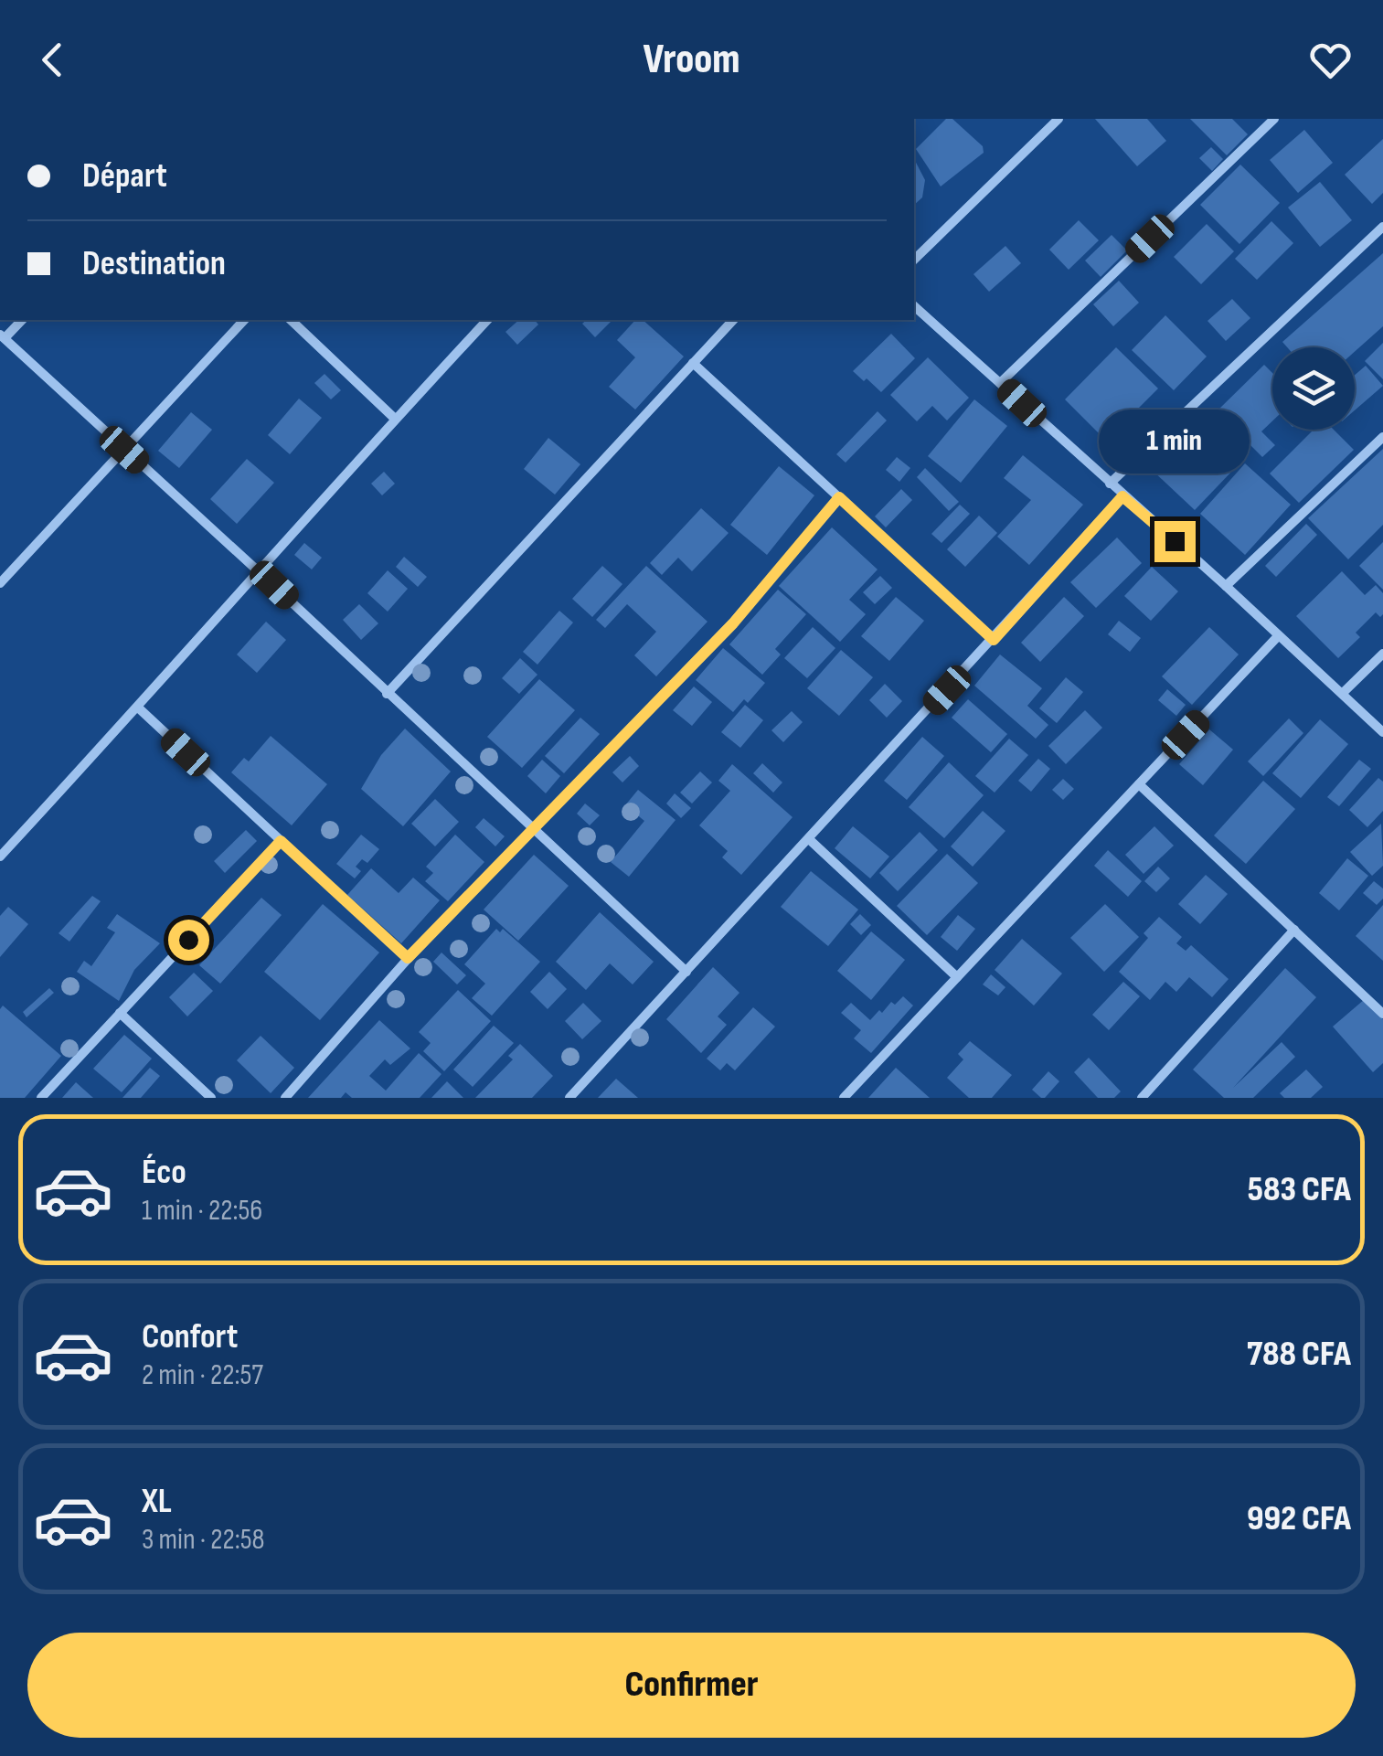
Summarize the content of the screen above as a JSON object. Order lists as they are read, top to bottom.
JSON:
{
  "page": {
    "header": "Vroom",
    "banner": ["Départ", "Destination"],
    "bubble": "1 min",
    "list": [
      {
        "name": "Éco",
        "note": "1 min · 22:56",
        "value": "583 CFA"
      },
      {
        "name": "Confort",
        "note": "2 min · 22:57",
        "value": "788 CFA"
      },
      {
        "name": "XL",
        "note": "3 min · 22:58",
        "value": "992 CFA"
      }
    ],
    "buttons": "Confirmer"
  }
}
